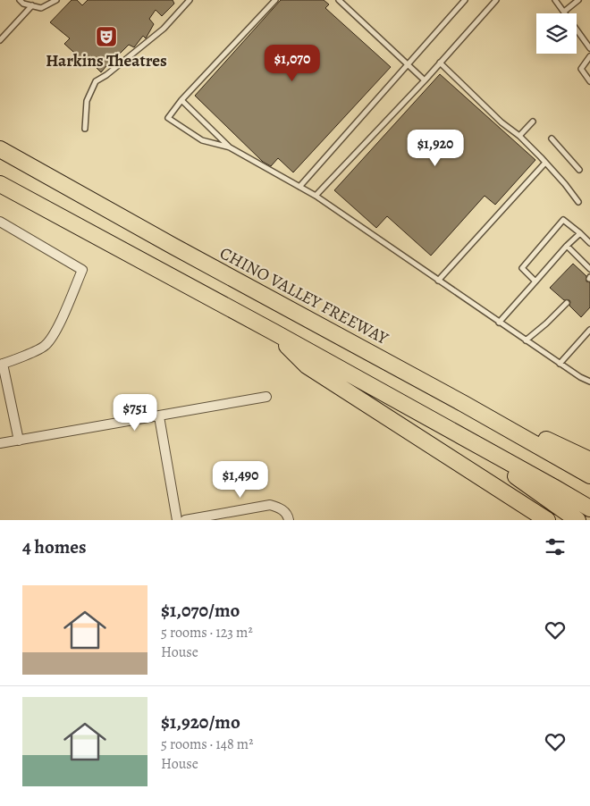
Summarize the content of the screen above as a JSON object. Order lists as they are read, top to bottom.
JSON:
{
  "streets": {
    "highway": ["CHINO VALLEY FREEWAY"]
  },
  "places": {
    "theatre": ["Harkins Theatres"]
  },
  "page": {
    "price": [
      "$1,070",
      "$1,920",
      "$751",
      "$1,490"
    ],
    "heading": "4 homes",
    "list": [
      {
        "name": "$1,070/mo",
        "note": "5 rooms · 123 m² · House"
      },
      {
        "name": "$1,920/mo",
        "note": "5 rooms · 148 m² · House"
      }
    ]
  }
}
